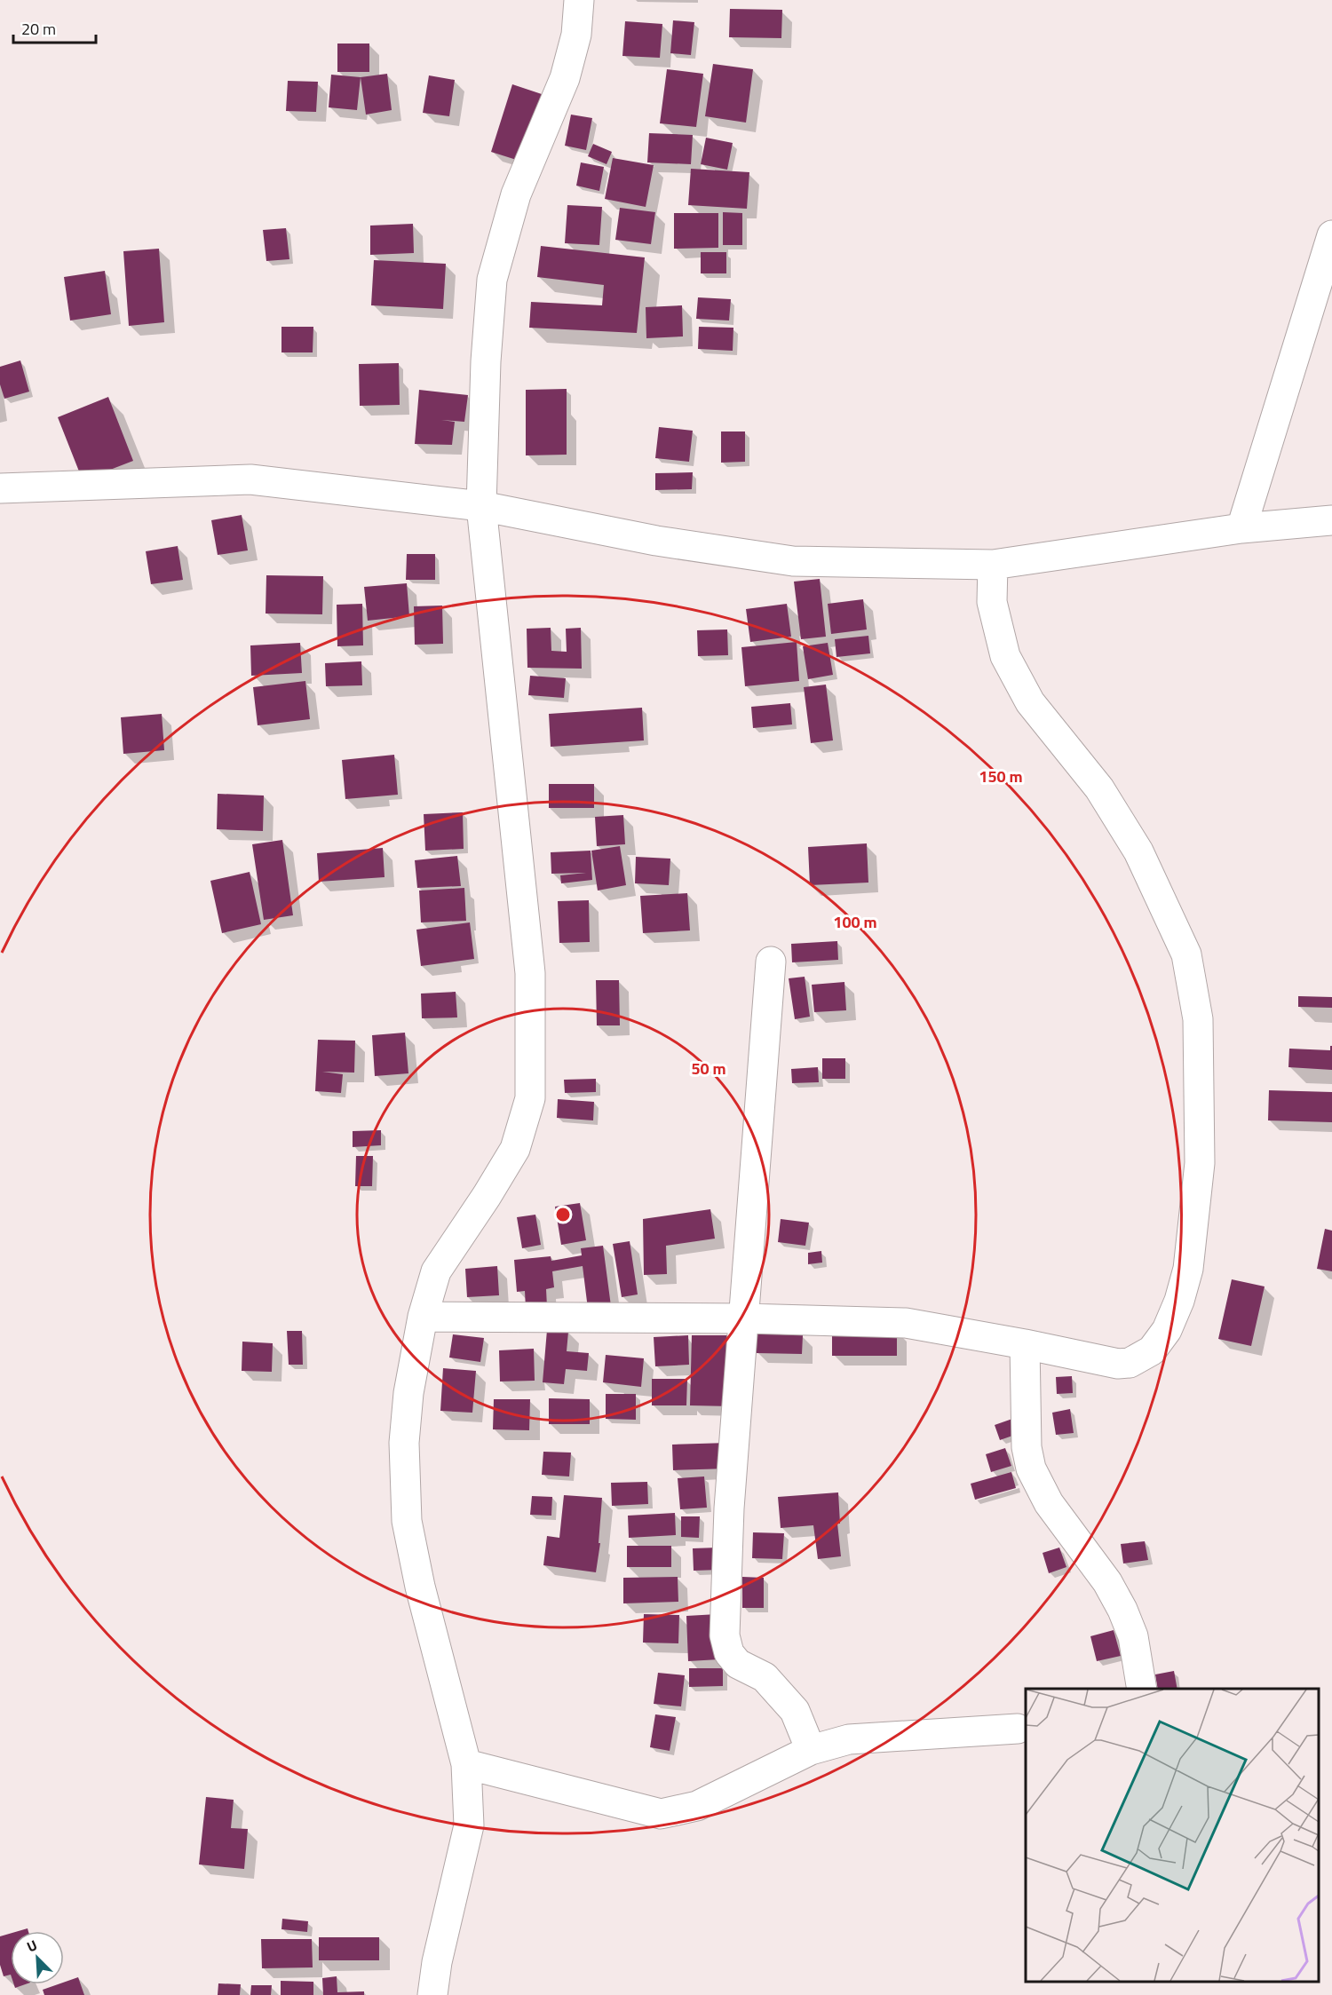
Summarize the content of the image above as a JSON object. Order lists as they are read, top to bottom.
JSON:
{
  "scale_bar": "20 m",
  "north": "top left",
  "rings": ["150 m", "100 m", "50 m"]
}
